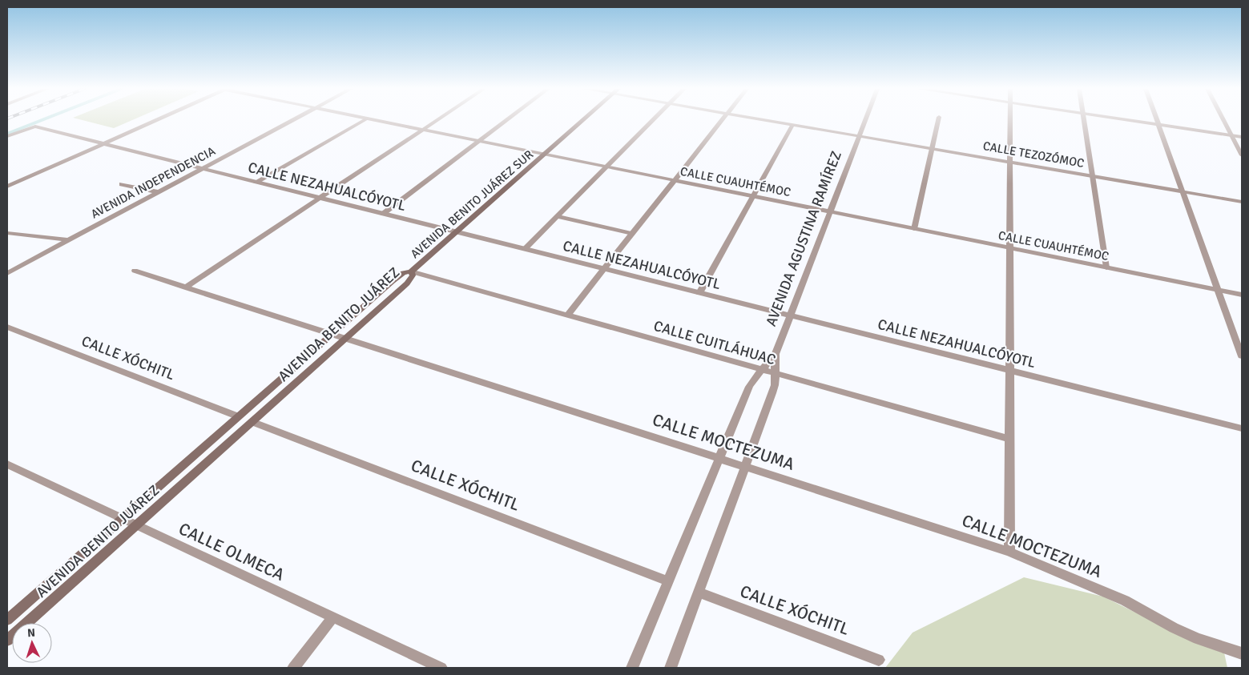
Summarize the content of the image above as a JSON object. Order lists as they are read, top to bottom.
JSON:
{
  "streets": {
    "street": [
      "CALLE TEZOZÓMOC",
      "CALLE CUAUHTÉMOC",
      "AVENIDA INDEPENDENCIA",
      "CALLE NEZAHUALCÓYOTL",
      "AVENIDA BENITO JUÁREZ SUR",
      "AVENIDA AGUSTINA RAMÍREZ",
      "AVENIDA BENITO JUÁREZ",
      "CALLE CUITLÁHUAC",
      "CALLE XÓCHITL",
      "CALLE MOCTEZUMA",
      "CALLE OLMECA"
    ]
  },
  "crossings": [
    ["CALLE TEZOZÓMOC", "AVENIDA AGUSTINA RAMÍREZ"],
    ["CALLE CUAUHTÉMOC", "AVENIDA BENITO JUÁREZ SUR"],
    ["CALLE CUAUHTÉMOC", "AVENIDA AGUSTINA RAMÍREZ"],
    ["AVENIDA INDEPENDENCIA", "CALLE NEZAHUALCÓYOTL"],
    ["CALLE NEZAHUALCÓYOTL", "AVENIDA BENITO JUÁREZ SUR"],
    ["CALLE NEZAHUALCÓYOTL", "AVENIDA AGUSTINA RAMÍREZ"],
    ["AVENIDA BENITO JUÁREZ SUR", "AVENIDA BENITO JUÁREZ"],
    ["AVENIDA BENITO JUÁREZ SUR", "CALLE CUITLÁHUAC"],
    ["AVENIDA AGUSTINA RAMÍREZ", "CALLE CUITLÁHUAC"],
    ["AVENIDA AGUSTINA RAMÍREZ", "CALLE XÓCHITL"],
    ["AVENIDA AGUSTINA RAMÍREZ", "CALLE MOCTEZUMA"],
    ["AVENIDA BENITO JUÁREZ", "CALLE CUITLÁHUAC"],
    ["AVENIDA BENITO JUÁREZ", "CALLE XÓCHITL"],
    ["AVENIDA BENITO JUÁREZ", "CALLE MOCTEZUMA"],
    ["AVENIDA BENITO JUÁREZ", "CALLE OLMECA"]
  ],
  "north": "top"
}
